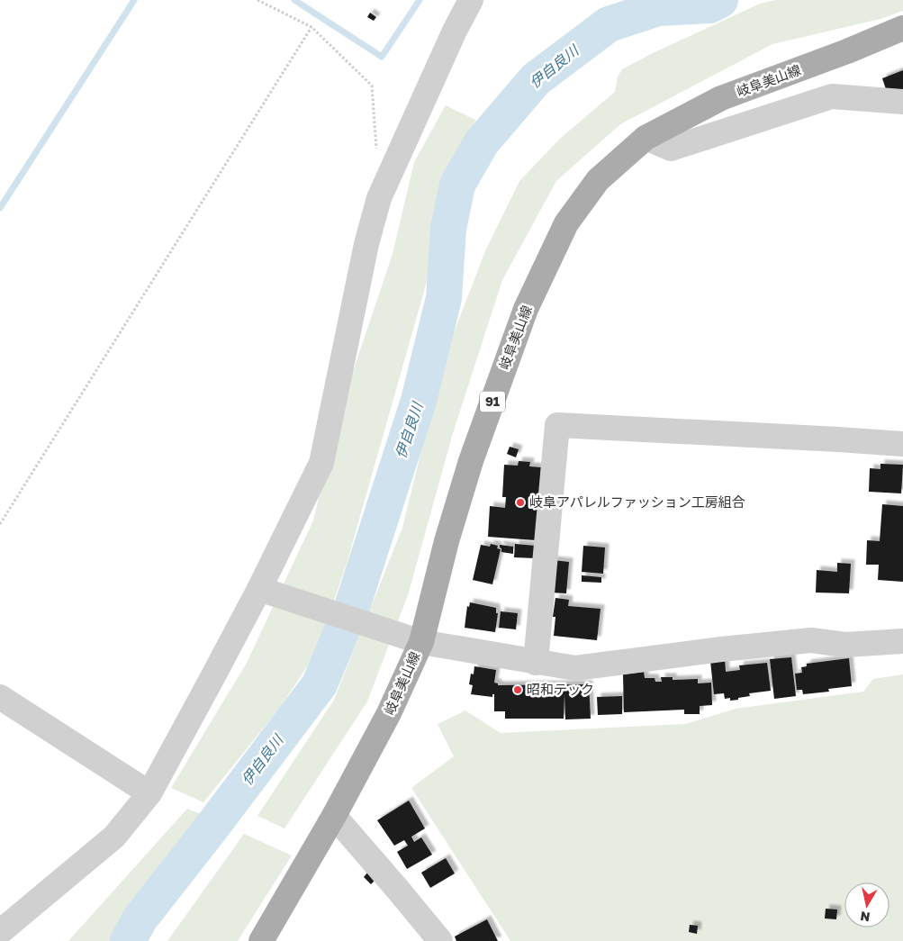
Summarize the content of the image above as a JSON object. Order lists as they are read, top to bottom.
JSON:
{
  "streets": {
    "main road": ["岐阜美山線", "91"]
  },
  "water": ["伊自良川"],
  "places": ["岐阜アパレルファッション工房組合", "昭和テック"],
  "north": "bottom"
}
